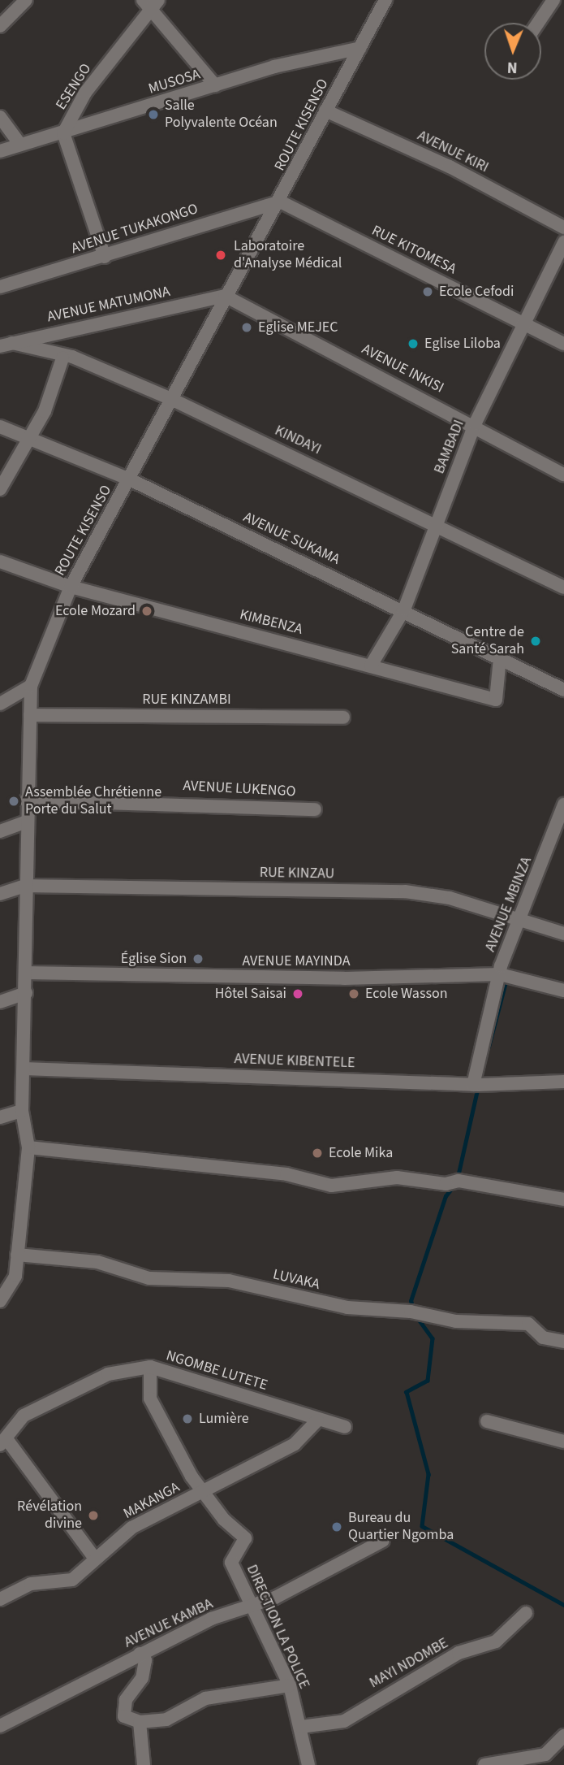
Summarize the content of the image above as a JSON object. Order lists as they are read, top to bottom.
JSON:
{
  "streets": {
    "street": [
      "MUSOSA",
      "ESENGO",
      "ROUTE KISENSO",
      "AVENUE KIRI",
      "AVENUE TUKAKONGO",
      "RUE KITOMESA",
      "AVENUE MATUMONA",
      "AVENUE INKISI",
      "KINDAYI",
      "BAMBADI",
      "AVENUE SUKAMA",
      "KIMBENZA",
      "RUE KINZAMBI",
      "AVENUE LUKENGO",
      "RUE KINZAU",
      "AVENUE MBINZA",
      "AVENUE MAYINDA",
      "AVENUE KIBENTELE",
      "LUVAKA",
      "NGOMBE LUTETE",
      "MAKANGA",
      "AVENUE KAMBA",
      "DIRECTION LA POLICE",
      "MAYI NDOMBE"
    ]
  },
  "crossings": [
    ["MUSOSA", "ESENGO"],
    ["MUSOSA", "ROUTE KISENSO"],
    ["ESENGO", "AVENUE TUKAKONGO"],
    ["ROUTE KISENSO", "AVENUE KIRI"],
    ["ROUTE KISENSO", "AVENUE TUKAKONGO"],
    ["ROUTE KISENSO", "RUE KITOMESA"],
    ["ROUTE KISENSO", "AVENUE MATUMONA"],
    ["ROUTE KISENSO", "AVENUE INKISI"],
    ["ROUTE KISENSO", "KINDAYI"],
    ["ROUTE KISENSO", "AVENUE SUKAMA"],
    ["ROUTE KISENSO", "KIMBENZA"],
    ["ROUTE KISENSO", "RUE KINZAMBI"],
    ["ROUTE KISENSO", "AVENUE LUKENGO"],
    ["ROUTE KISENSO", "RUE KINZAU"],
    ["ROUTE KISENSO", "AVENUE MAYINDA"],
    ["ROUTE KISENSO", "AVENUE KIBENTELE"],
    ["ROUTE KISENSO", "LUVAKA"],
    ["AVENUE TUKAKONGO", "RUE KITOMESA"],
    ["RUE KITOMESA", "BAMBADI"],
    ["AVENUE MATUMONA", "AVENUE INKISI"],
    ["AVENUE MATUMONA", "KINDAYI"],
    ["AVENUE INKISI", "BAMBADI"],
    ["KINDAYI", "BAMBADI"],
    ["BAMBADI", "AVENUE SUKAMA"],
    ["BAMBADI", "KIMBENZA"],
    ["AVENUE SUKAMA", "KIMBENZA"],
    ["RUE KINZAU", "AVENUE MBINZA"],
    ["AVENUE MBINZA", "AVENUE MAYINDA"],
    ["AVENUE MBINZA", "AVENUE KIBENTELE"],
    ["NGOMBE LUTETE", "MAKANGA"],
    ["NGOMBE LUTETE", "DIRECTION LA POLICE"],
    ["MAKANGA", "DIRECTION LA POLICE"],
    ["AVENUE KAMBA", "DIRECTION LA POLICE"],
    ["DIRECTION LA POLICE", "MAYI NDOMBE"]
  ],
  "places": [
    "Salle Polyvalente Océan",
    "Laboratoire d'Analyse Médical",
    "Ecole Cefodi",
    "Eglise MEJEC",
    "Eglise Liloba",
    "Ecole Mozard",
    "Centre de Santé Sarah",
    "Assemblée Chrétienne Porte du Salut",
    "Église Sion",
    "Hôtel Saisai",
    "Ecole Wasson",
    "Ecole Mika",
    "Lumière",
    "Révélation divine",
    "Bureau du Quartier Ngomba"
  ],
  "north": "bottom"
}
